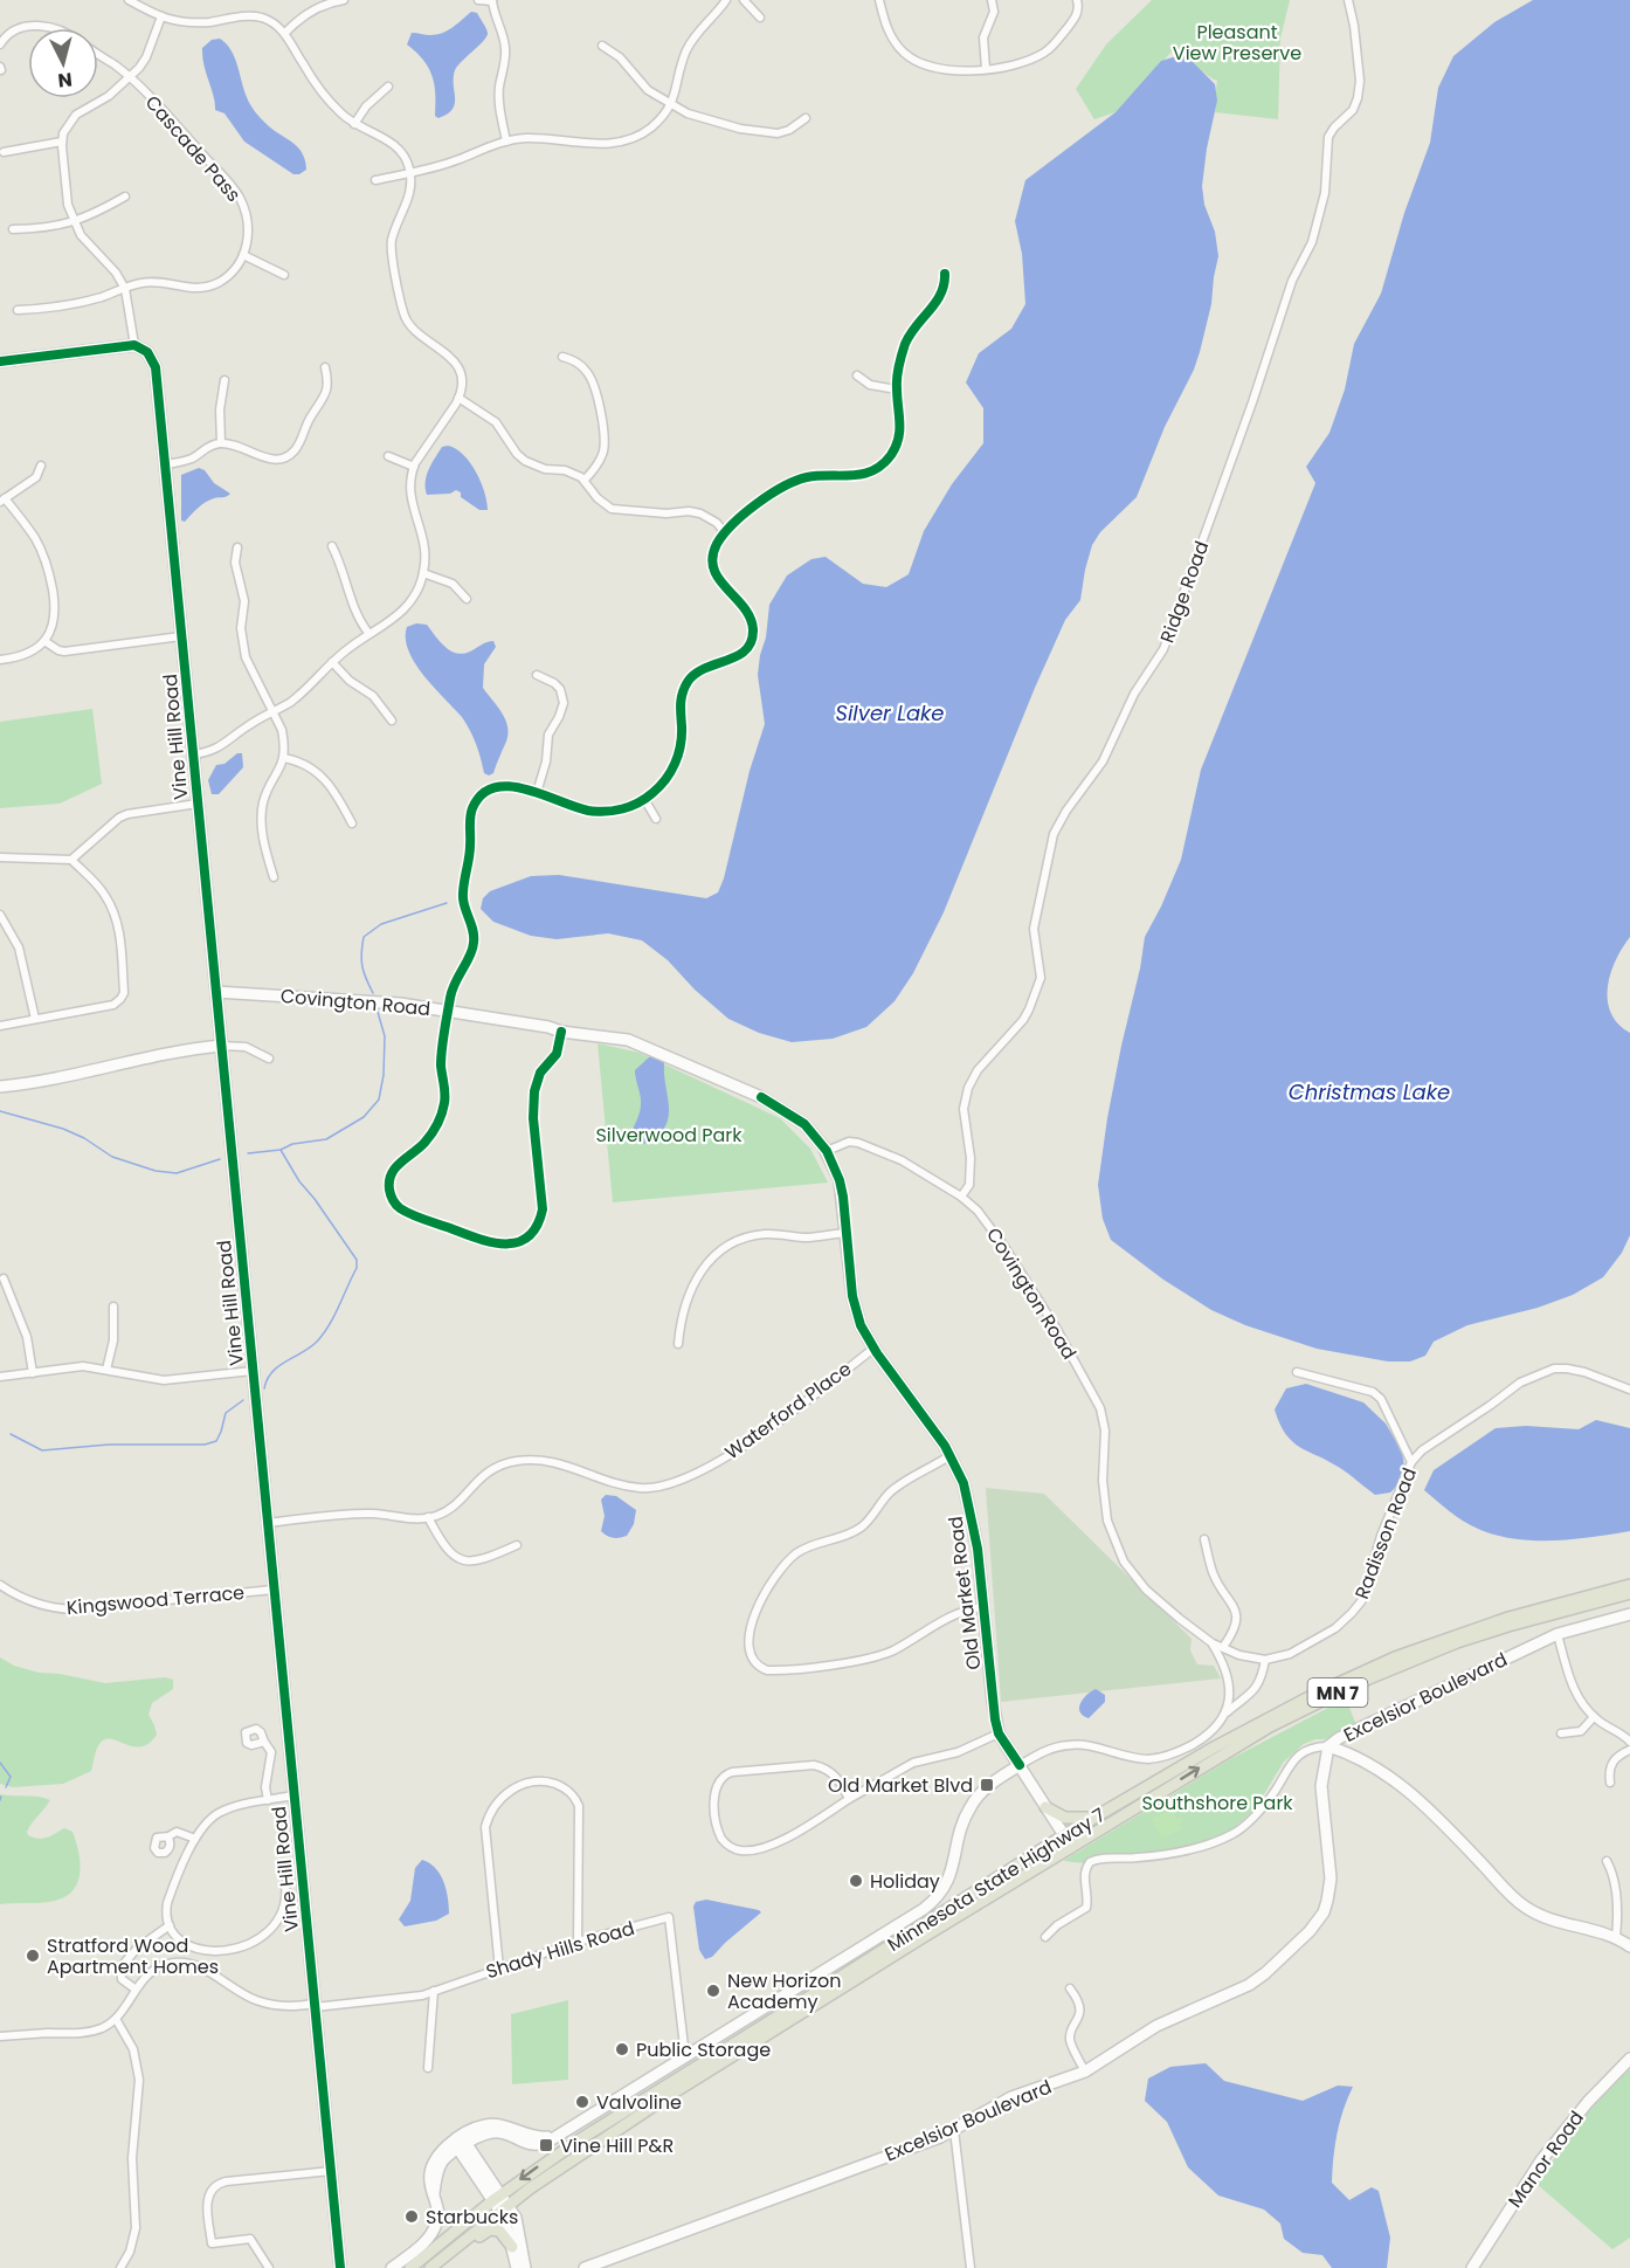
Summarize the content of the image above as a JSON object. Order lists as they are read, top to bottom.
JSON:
{
  "streets": {
    "main road": ["MN 7", "Minnesota State Highway 7"],
    "street": [
      "Cascade Pass",
      "Ridge Road",
      "Vine Hill Road",
      "Covington Road",
      "Waterford Place",
      "Radisson Road",
      "Old Market Road",
      "Kingswood Terrace",
      "Excelsior Boulevard",
      "Shady Hills Road",
      "Manor Road"
    ]
  },
  "crossings": [
    ["Ridge Road", "Covington Road"],
    ["Vine Hill Road", "Covington Road"],
    ["Vine Hill Road", "Kingswood Terrace"],
    ["Vine Hill Road", "Shady Hills Road"],
    ["Covington Road", "Old Market Road"],
    ["Waterford Place", "Old Market Road"],
    ["Old Market Road", "Minnesota State Highway 7"]
  ],
  "water": ["Silver Lake", "Christmas Lake"],
  "parks": ["Pleasant View Preserve", "Silverwood Park", "Southshore Park"],
  "places": {
    "transit": ["Old Market Blvd", "Vine Hill P&R"],
    "other": [
      "Holiday",
      "Stratford Wood Apartment Homes",
      "New Horizon Academy",
      "Public Storage",
      "Valvoline",
      "Starbucks"
    ]
  },
  "north": "bottom"
}
